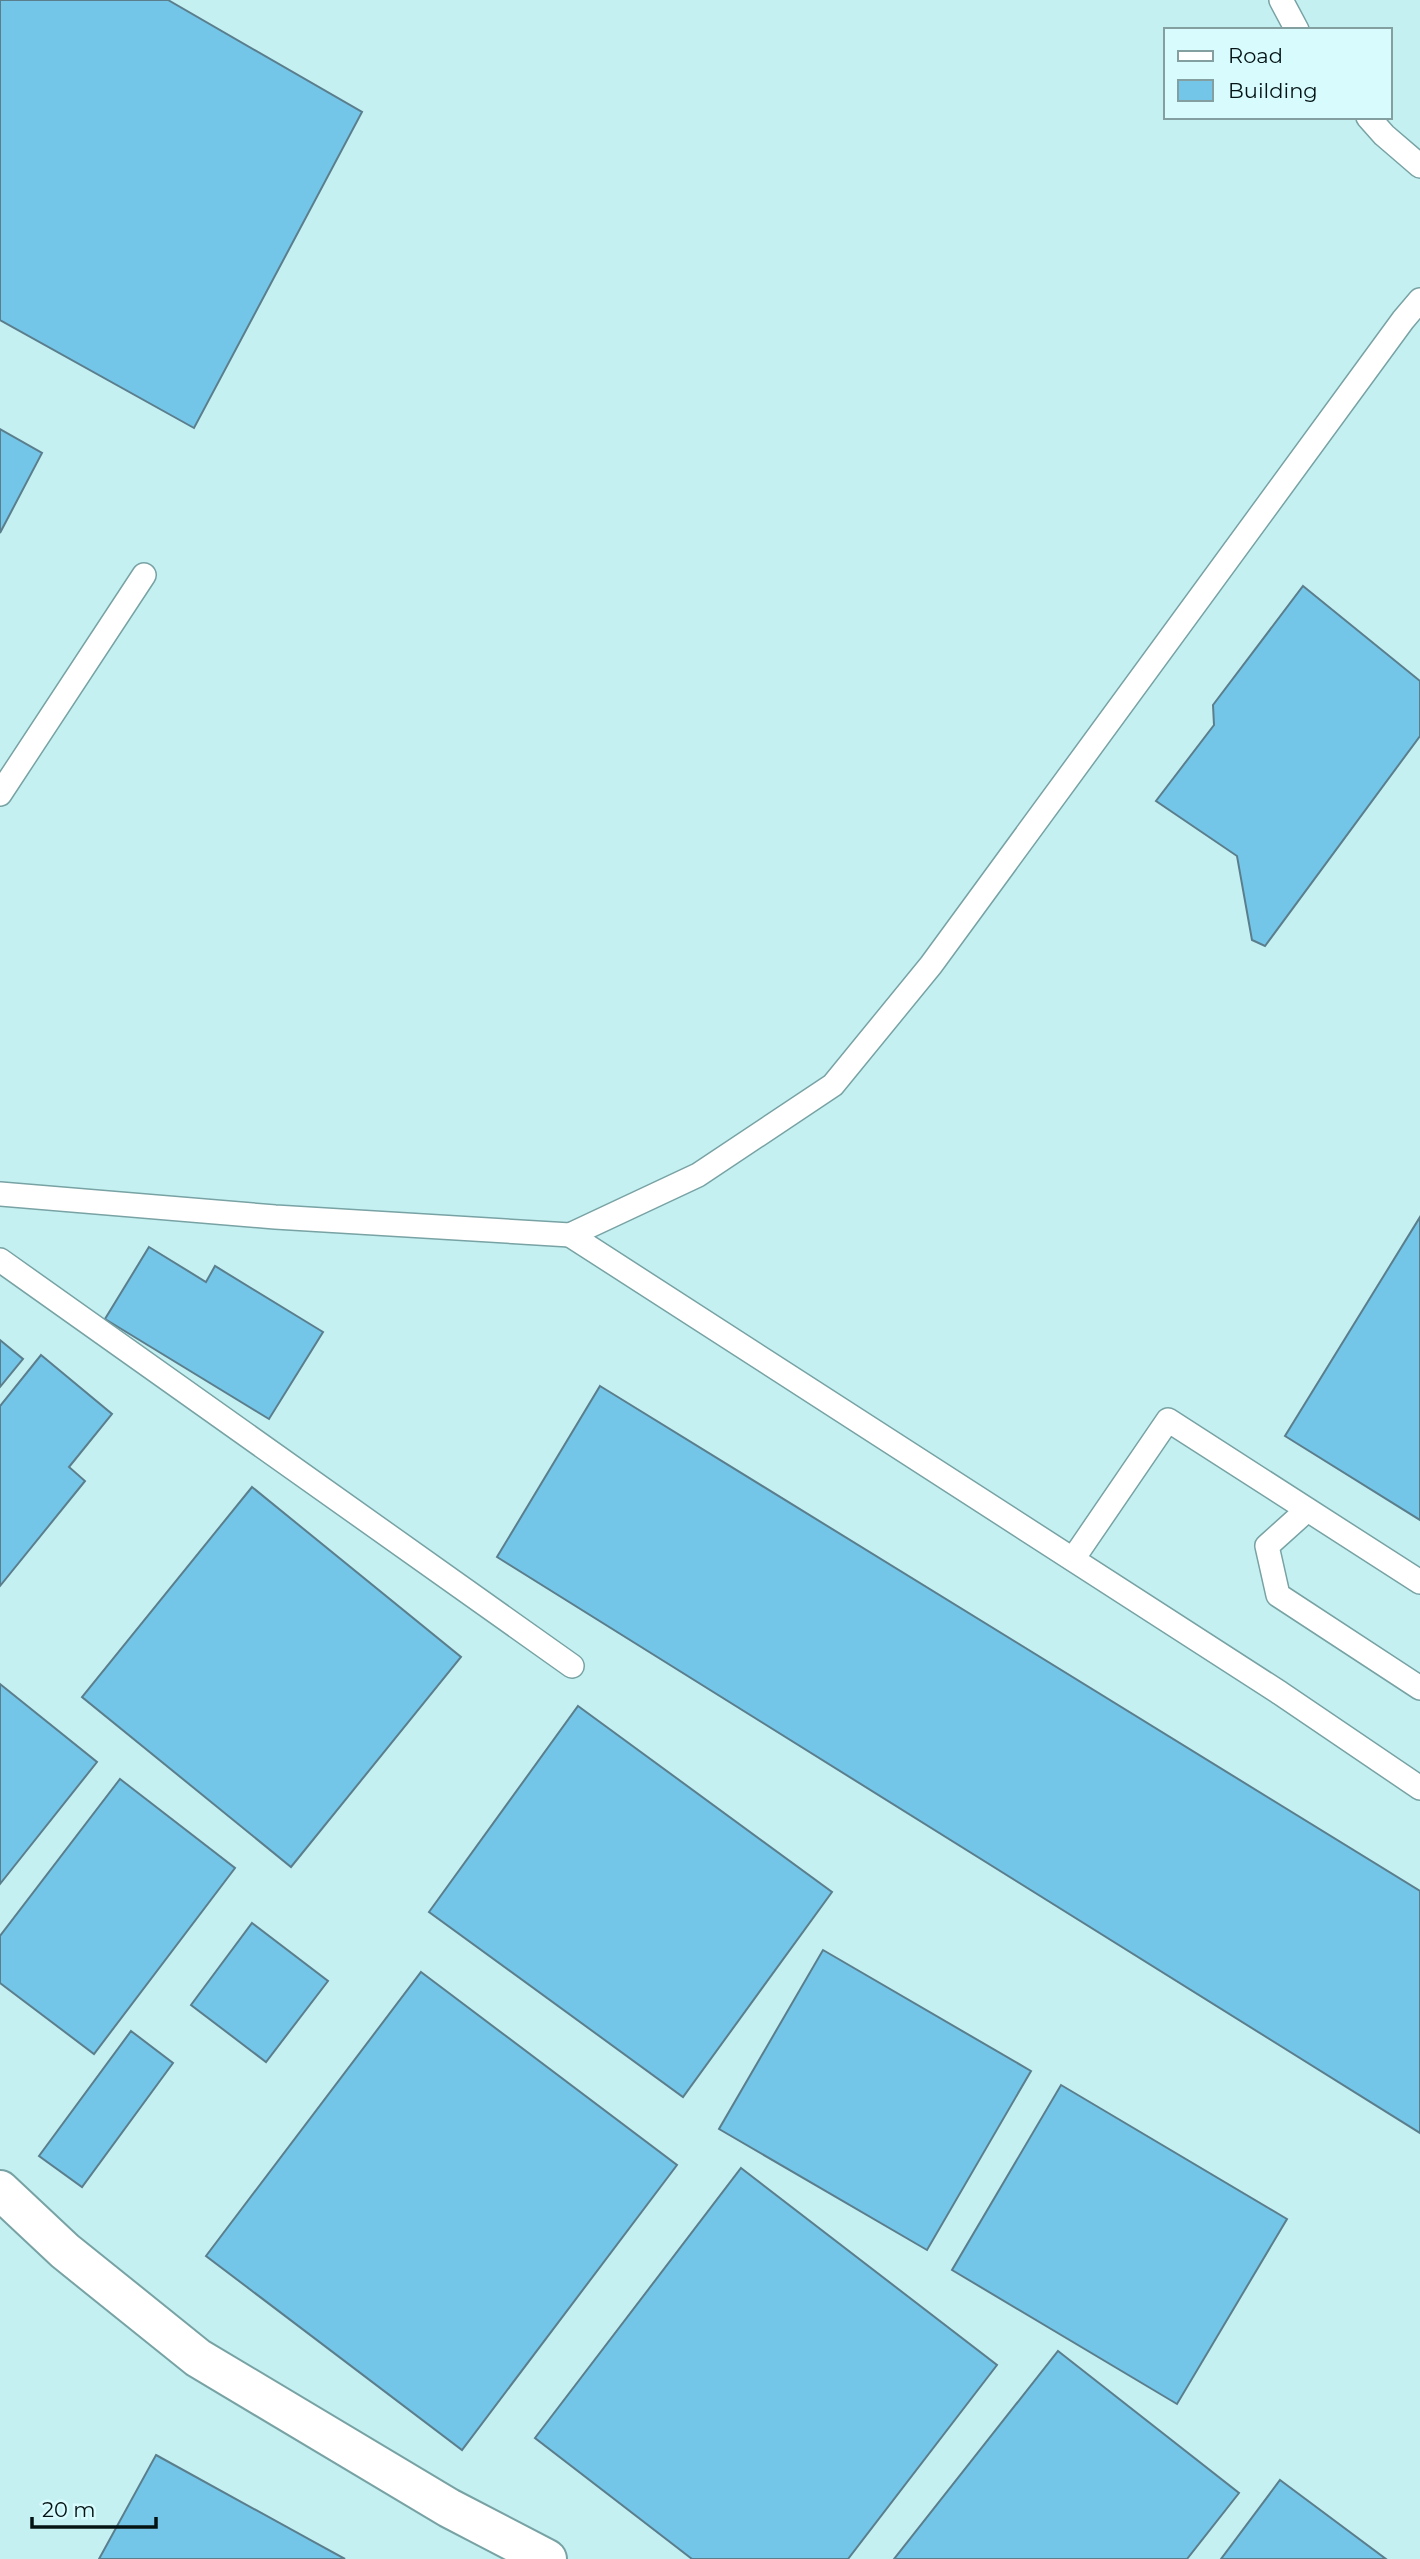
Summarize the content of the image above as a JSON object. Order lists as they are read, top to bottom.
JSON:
{
  "legend": ["Road", "Building"],
  "scale_bar": "20 m"
}
